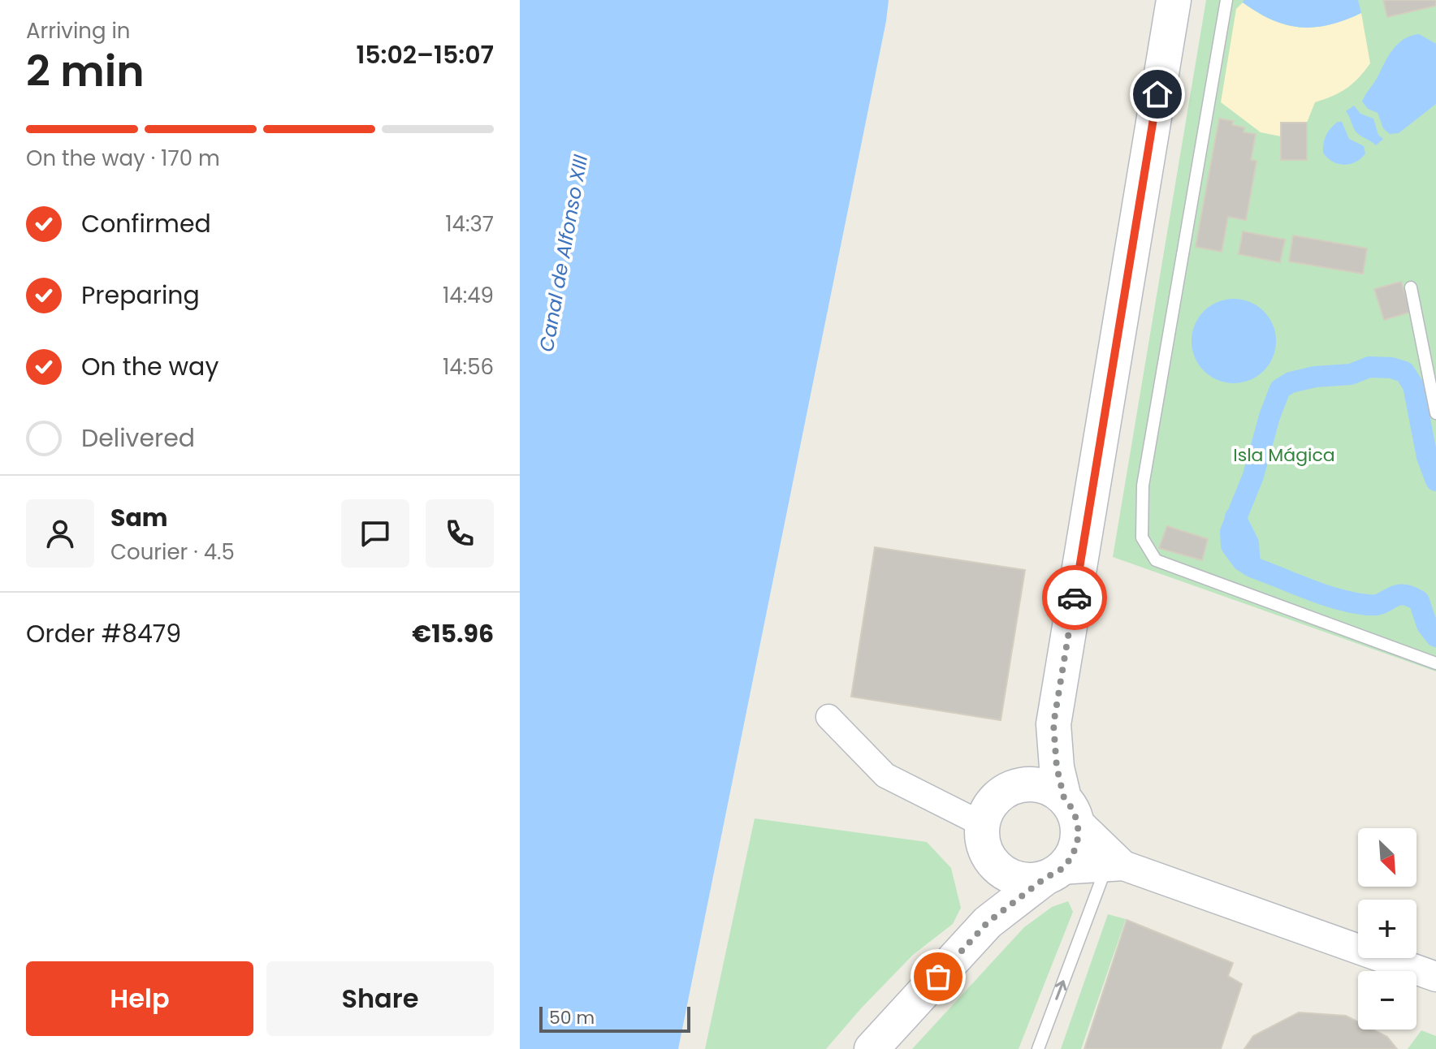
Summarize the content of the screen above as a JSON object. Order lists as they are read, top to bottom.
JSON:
{
  "water": ["Canal de Alfonso XIII"],
  "parks": ["Isla Mágica"],
  "scale_bar": "50 m",
  "north": "bottom right",
  "page": {
    "heading": ["2 min", "Arriving in", "15:02–15:07"],
    "panel": [
      "Sam",
      "Courier · 4.5",
      "Order #8479",
      "€15.96"
    ],
    "bar": "On the way · 170 m",
    "list": [
      ["Confirmed", "14:37"],
      ["Preparing", "14:49"],
      ["On the way", "14:56"],
      "Delivered"
    ],
    "map_buttons": ["+", "−"],
    "buttons": ["Help", "Share"],
    "scale": "50 m"
  }
}
